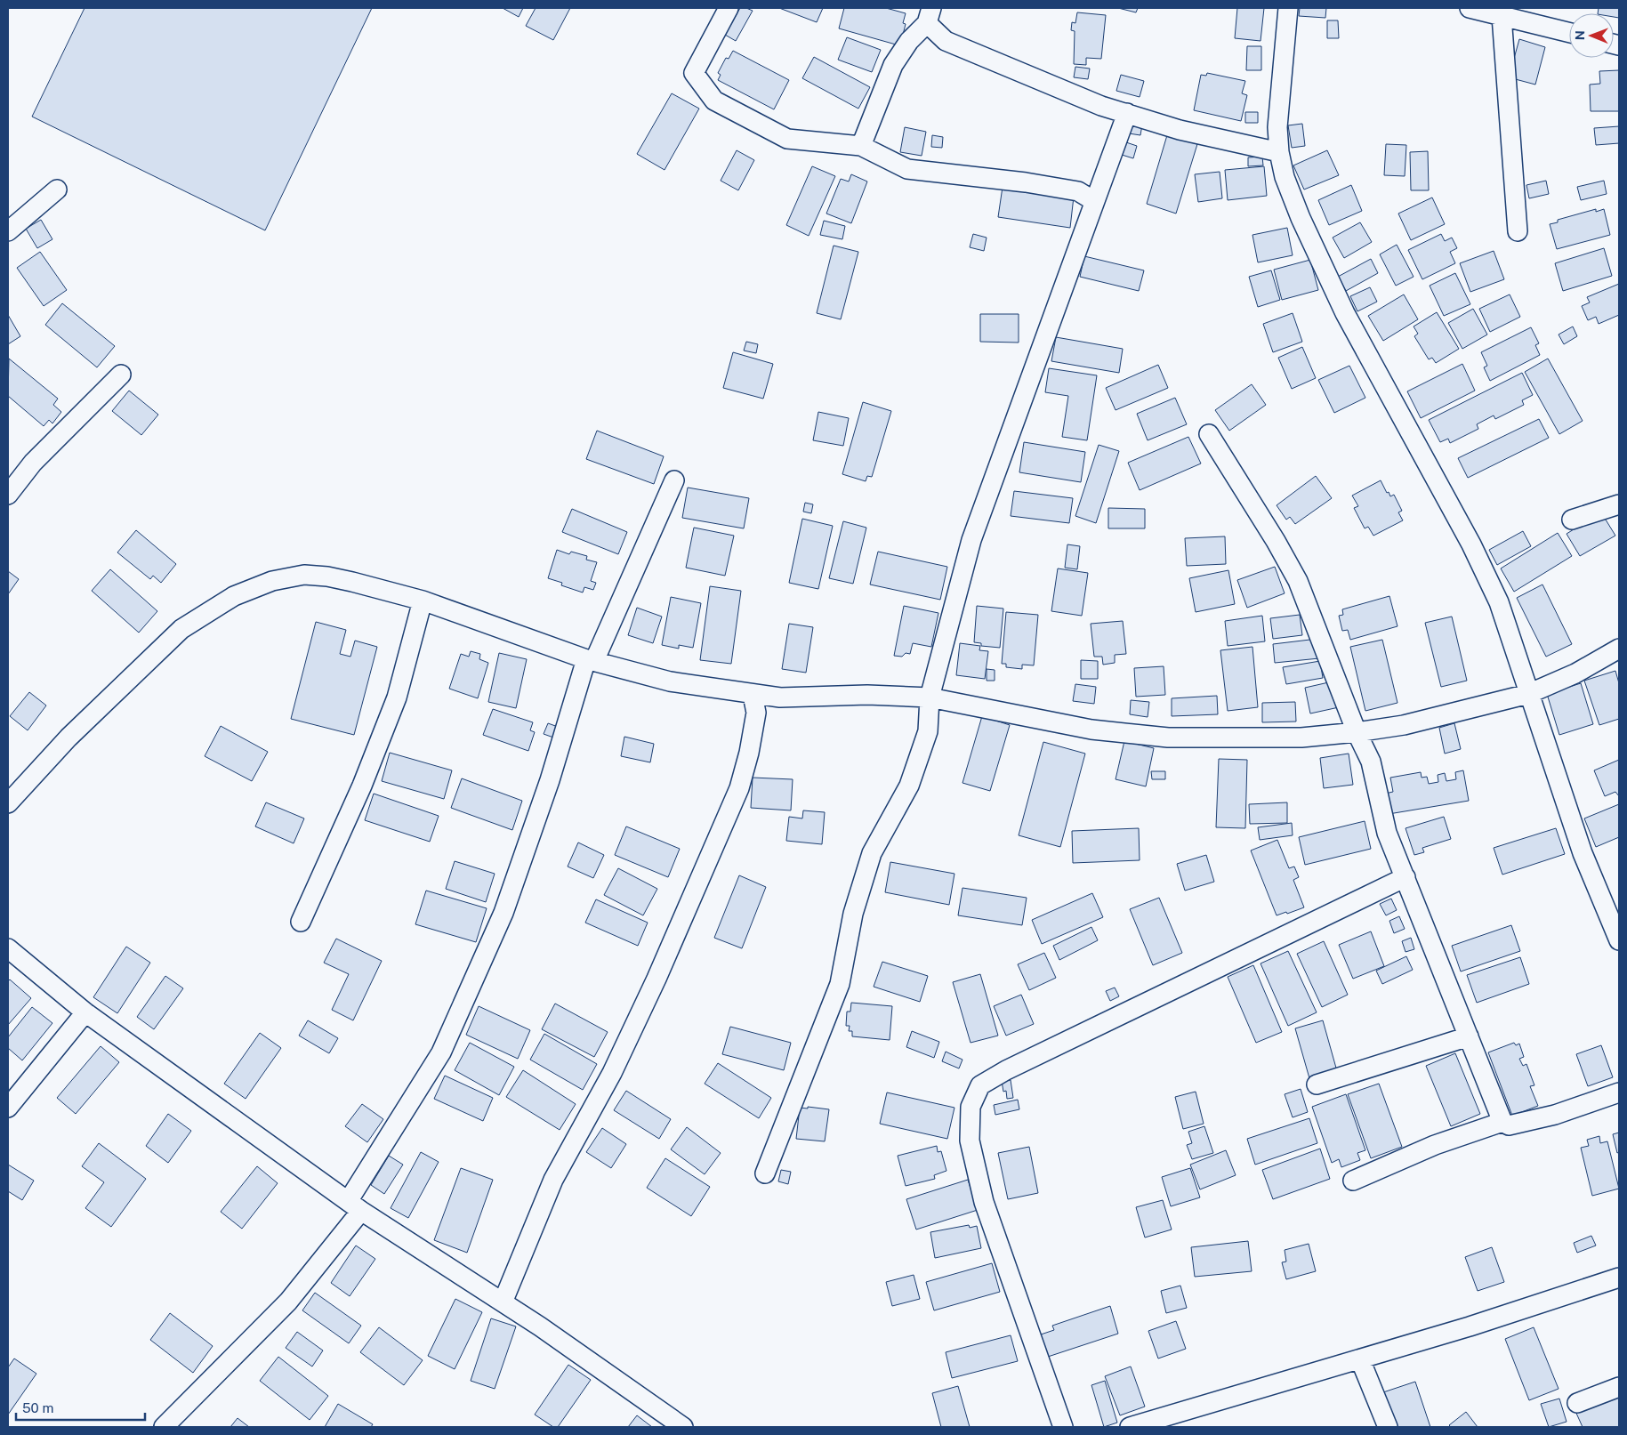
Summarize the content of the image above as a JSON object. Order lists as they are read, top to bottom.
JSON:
{
  "scale_bar": "50 m",
  "north": "left"
}
